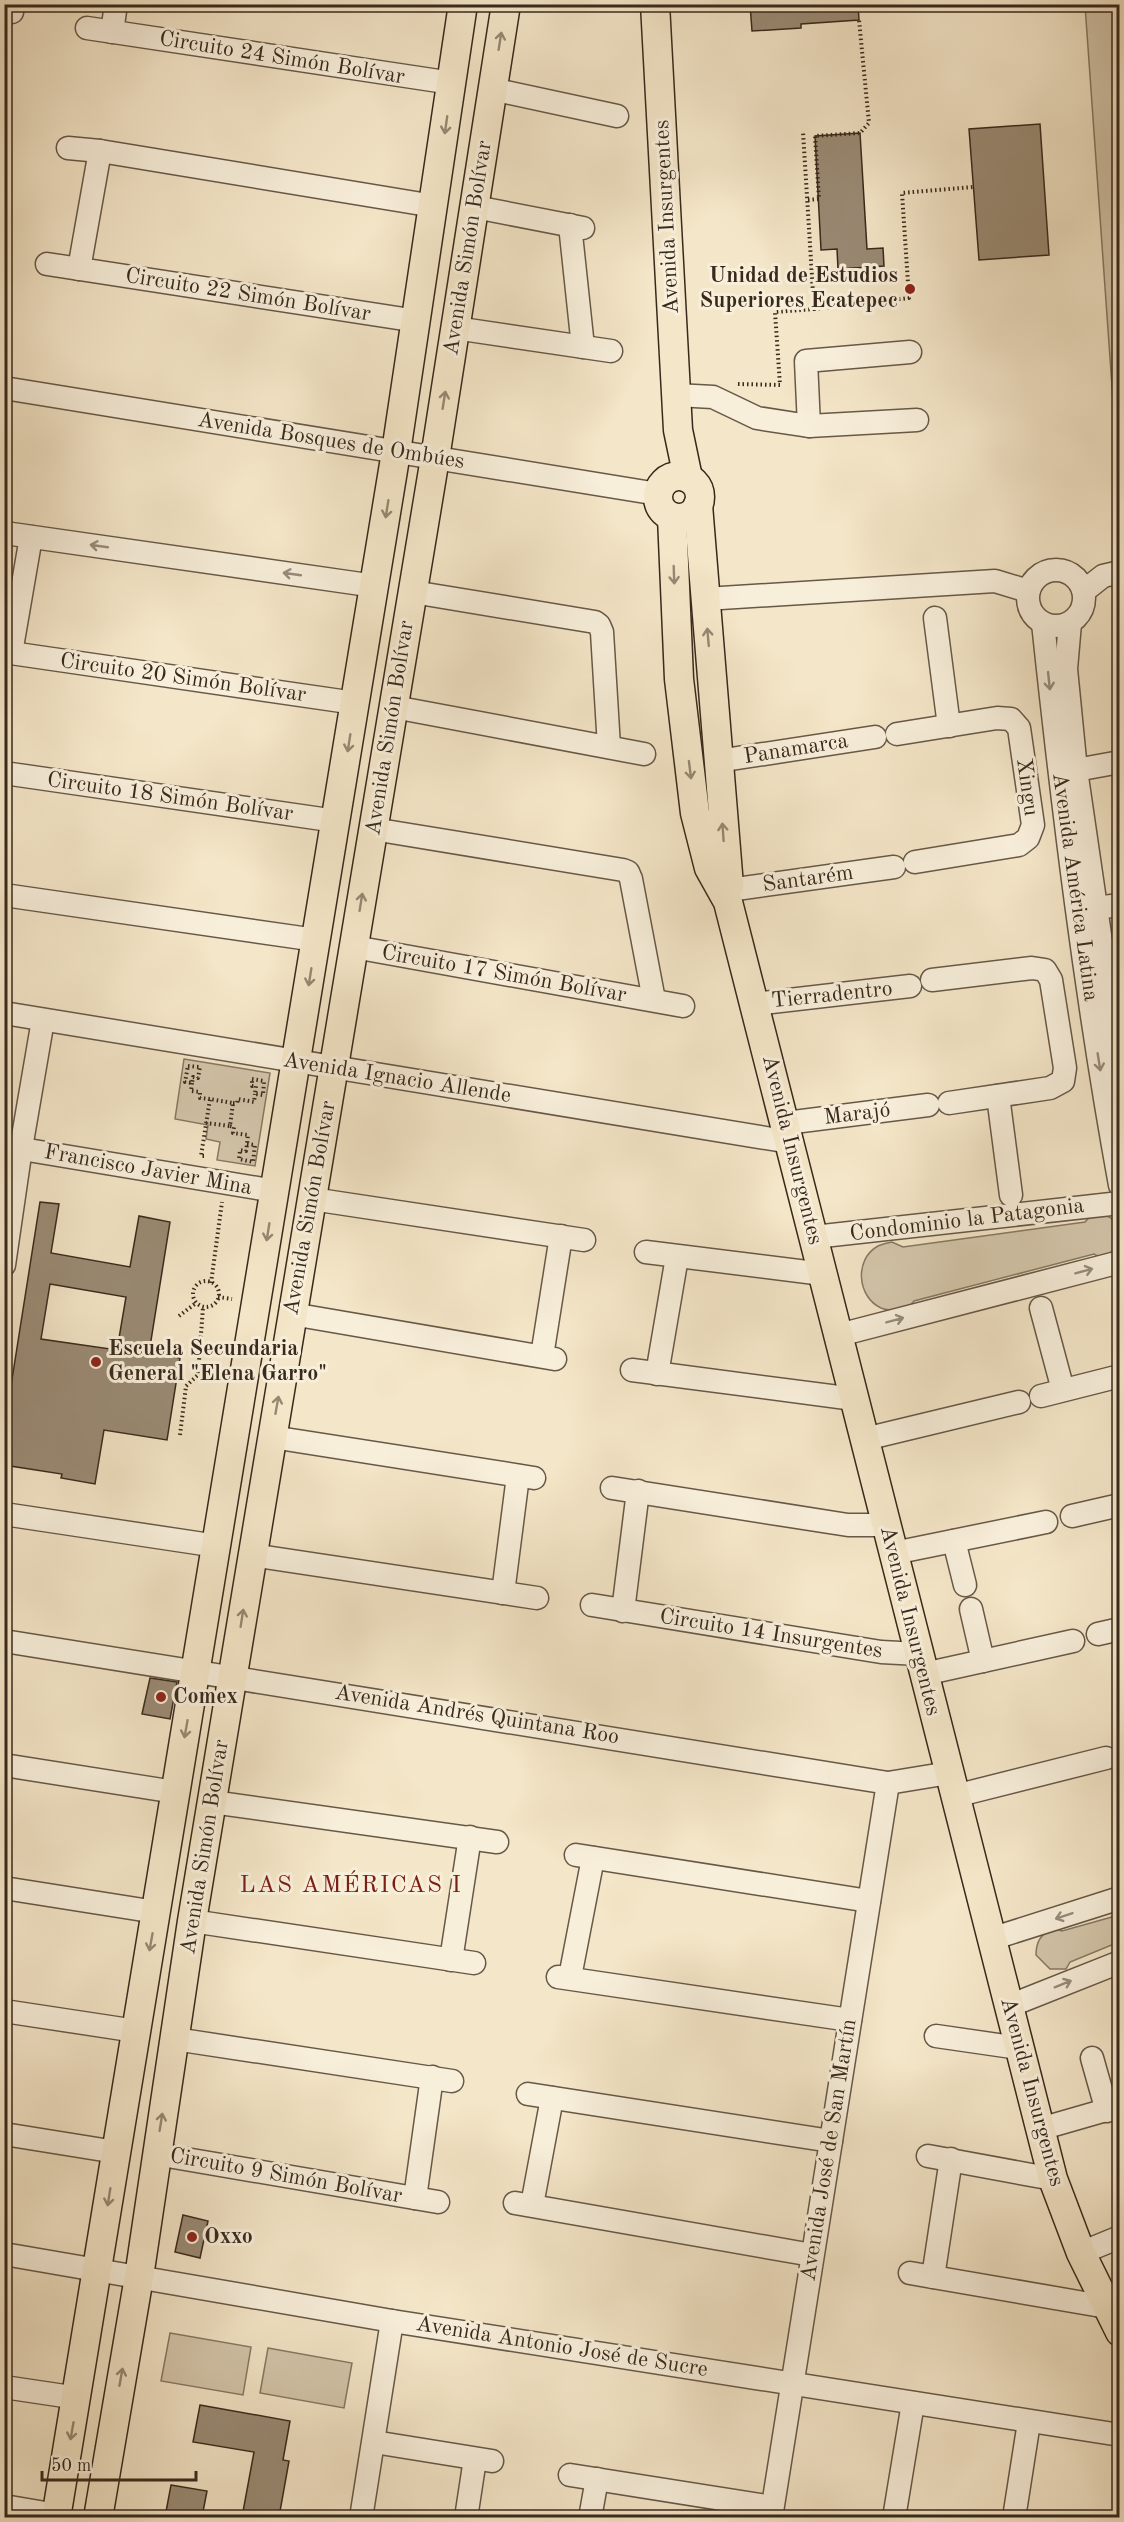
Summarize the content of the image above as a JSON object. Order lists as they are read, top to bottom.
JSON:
{
  "streets": {
    "main road": ["Avenida Insurgentes", "Avenida Simón Bolívar"],
    "street": [
      "Circuito 24 Simón Bolívar",
      "Circuito 22 Simón Bolívar",
      "Avenida Bosques de Ombúes",
      "Circuito 20 Simón Bolívar",
      "Panamarca",
      "Xingu",
      "Circuito 18 Simón Bolívar",
      "Santarém",
      "Avenida América Latina",
      "Circuito 17 Simón Bolívar",
      "Tierradentro",
      "Avenida Ignacio Allende",
      "Marajó",
      "Francisco Javier Mina",
      "Condominio la Patagonia",
      "Circuito 14 Insurgentes",
      "Avenida Andrés Quintana Roo",
      "Avenida José de San Martín",
      "Circuito 9 Simón Bolívar",
      "Avenida Antonio José de Sucre"
    ]
  },
  "crossings": [
    ["Circuito 24 Simón Bolívar", "Avenida Simón Bolívar"],
    ["Avenida Insurgentes", "Avenida Bosques de Ombúes"],
    ["Avenida Insurgentes", "Panamarca"],
    ["Avenida Insurgentes", "Santarém"],
    ["Avenida Insurgentes", "Tierradentro"],
    ["Avenida Insurgentes", "Avenida Ignacio Allende"],
    ["Avenida Insurgentes", "Marajó"],
    ["Avenida Insurgentes", "Condominio la Patagonia"],
    ["Avenida Insurgentes", "Circuito 14 Insurgentes"],
    ["Avenida Insurgentes", "Avenida Andrés Quintana Roo"],
    ["Avenida Simón Bolívar", "Circuito 22 Simón Bolívar"],
    ["Avenida Simón Bolívar", "Avenida Bosques de Ombúes"],
    ["Avenida Simón Bolívar", "Circuito 20 Simón Bolívar"],
    ["Avenida Simón Bolívar", "Circuito 18 Simón Bolívar"],
    ["Avenida Simón Bolívar", "Circuito 17 Simón Bolívar"],
    ["Avenida Simón Bolívar", "Avenida Ignacio Allende"],
    ["Avenida Simón Bolívar", "Francisco Javier Mina"],
    ["Avenida Simón Bolívar", "Avenida Andrés Quintana Roo"],
    ["Avenida Simón Bolívar", "Circuito 9 Simón Bolívar"],
    ["Avenida Simón Bolívar", "Avenida Antonio José de Sucre"],
    ["Panamarca", "Xingu"],
    ["Xingu", "Santarém"],
    ["Avenida Ignacio Allende", "Marajó"],
    ["Avenida Andrés Quintana Roo", "Avenida José de San Martín"],
    ["Avenida José de San Martín", "Avenida Antonio José de Sucre"]
  ],
  "districts": ["LAS AMÉRICAS I"],
  "places": [
    "Unidad de Estudios Superiores Ecatepec",
    "Escuela Secundaria General \"Elena Garro\"",
    "Comex",
    "Oxxo"
  ],
  "scale_bar": "50 m"
}
